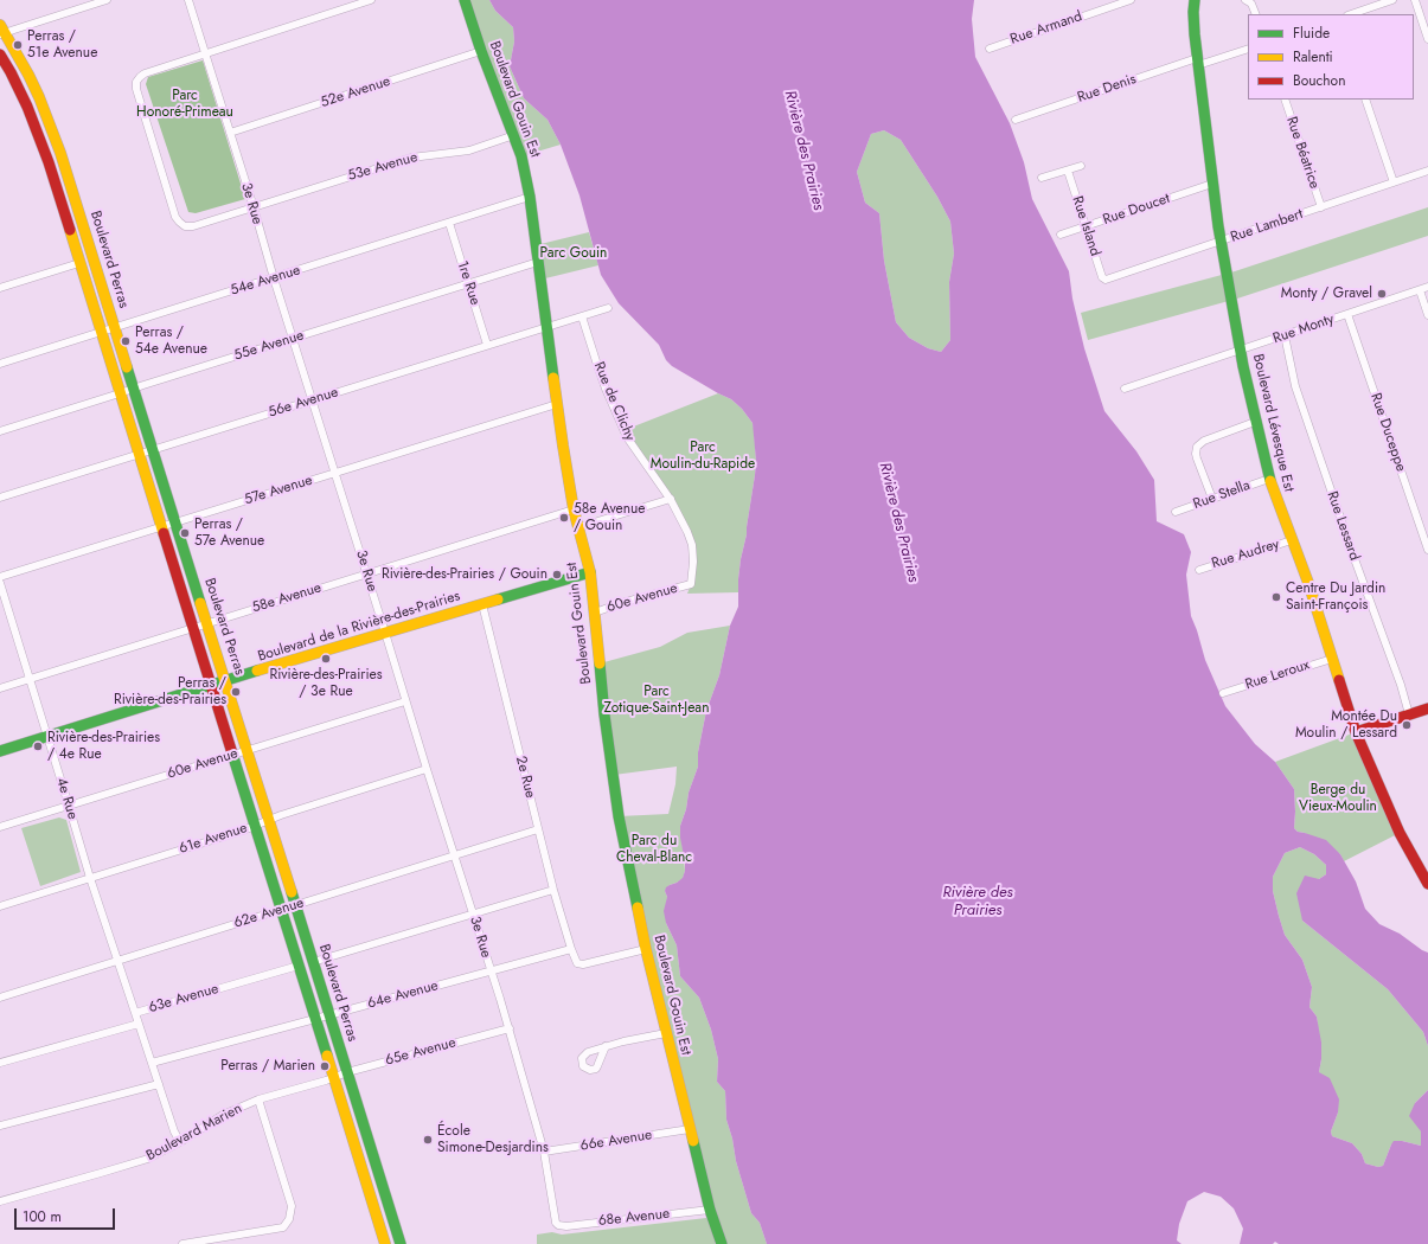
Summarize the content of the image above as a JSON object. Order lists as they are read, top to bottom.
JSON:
{
  "streets": {
    "street": [
      "Rue Armand",
      "Rue Denis",
      "52e Avenue",
      "Boulevard Gouin Est",
      "Rue Béatrice",
      "53e Avenue",
      "3e Rue",
      "Rue Doucet",
      "Rue Island",
      "Rue Lambert",
      "Boulevard Perras",
      "54e Avenue",
      "1re Rue",
      "Rue Monty",
      "55e Avenue",
      "Rue de Clichy",
      "56e Avenue",
      "Boulevard Lévesque Est",
      "Rue Duceppe",
      "57e Avenue",
      "Rue Stella",
      "Rue Lessard",
      "Rue Audrey",
      "58e Avenue",
      "60e Avenue",
      "Boulevard de la Rivière-des-Prairies",
      "Rue Leroux",
      "2e Rue",
      "4e Rue",
      "61e Avenue",
      "62e Avenue",
      "64e Avenue",
      "63e Avenue",
      "65e Avenue",
      "Boulevard Marien",
      "66e Avenue",
      "68e Avenue"
    ]
  },
  "crossings": [
    ["Rue Denis", "Boulevard Lévesque Est"],
    ["52e Avenue", "Boulevard Gouin Est"],
    ["52e Avenue", "3e Rue"],
    ["Boulevard Gouin Est", "53e Avenue"],
    ["Boulevard Gouin Est", "54e Avenue"],
    ["Boulevard Gouin Est", "55e Avenue"],
    ["Boulevard Gouin Est", "56e Avenue"],
    ["Boulevard Gouin Est", "57e Avenue"],
    ["Boulevard Gouin Est", "58e Avenue"],
    ["Boulevard Gouin Est", "60e Avenue"],
    ["Boulevard Gouin Est", "Boulevard de la Rivière-des-Prairies"],
    ["Boulevard Gouin Est", "66e Avenue"],
    ["Boulevard Gouin Est", "68e Avenue"],
    ["Rue Béatrice", "Rue Lambert"],
    ["53e Avenue", "3e Rue"],
    ["3e Rue", "54e Avenue"],
    ["3e Rue", "55e Avenue"],
    ["3e Rue", "56e Avenue"],
    ["3e Rue", "57e Avenue"],
    ["3e Rue", "58e Avenue"],
    ["3e Rue", "60e Avenue"],
    ["3e Rue", "Boulevard de la Rivière-des-Prairies"],
    ["3e Rue", "61e Avenue"],
    ["3e Rue", "62e Avenue"],
    ["3e Rue", "64e Avenue"],
    ["3e Rue", "65e Avenue"],
    ["3e Rue", "66e Avenue"],
    ["3e Rue", "68e Avenue"],
    ["Rue Doucet", "Rue Island"],
    ["Rue Doucet", "Boulevard Lévesque Est"],
    ["Rue Island", "Rue Lambert"],
    ["Rue Lambert", "Boulevard Lévesque Est"],
    ["Boulevard Perras", "54e Avenue"],
    ["Boulevard Perras", "55e Avenue"],
    ["Boulevard Perras", "56e Avenue"],
    ["Boulevard Perras", "57e Avenue"],
    ["Boulevard Perras", "58e Avenue"],
    ["Boulevard Perras", "60e Avenue"],
    ["Boulevard Perras", "Boulevard de la Rivière-des-Prairies"],
    ["Boulevard Perras", "61e Avenue"],
    ["Boulevard Perras", "62e Avenue"],
    ["Boulevard Perras", "64e Avenue"],
    ["Boulevard Perras", "63e Avenue"],
    ["Boulevard Perras", "65e Avenue"],
    ["Boulevard Perras", "Boulevard Marien"],
    ["54e Avenue", "1re Rue"],
    ["1re Rue", "55e Avenue"],
    ["1re Rue", "56e Avenue"],
    ["Rue Monty", "Boulevard Lévesque Est"],
    ["Rue Monty", "Rue Duceppe"],
    ["Rue Monty", "Rue Lessard"],
    ["Rue de Clichy", "56e Avenue"],
    ["Rue de Clichy", "60e Avenue"],
    ["Boulevard Lévesque Est", "Rue Stella"],
    ["Boulevard Lévesque Est", "Rue Audrey"],
    ["Boulevard Lévesque Est", "Rue Leroux"],
    ["58e Avenue", "4e Rue"],
    ["60e Avenue", "4e Rue"],
    ["Boulevard de la Rivière-des-Prairies", "2e Rue"],
    ["Boulevard de la Rivière-des-Prairies", "4e Rue"],
    ["2e Rue", "62e Avenue"],
    ["2e Rue", "64e Avenue"],
    ["4e Rue", "61e Avenue"],
    ["4e Rue", "62e Avenue"],
    ["4e Rue", "63e Avenue"],
    ["65e Avenue", "Boulevard Marien"]
  ],
  "water": ["Rivière des Prairies"],
  "parks": [
    "Parc Honoré-Primeau",
    "Parc Gouin",
    "Parc Moulin-du-Rapide",
    "Parc Zotique-Saint-Jean",
    "Berge du Vieux-Moulin",
    "Parc du Cheval-Blanc"
  ],
  "places": [
    "Perras / 51e Avenue",
    "Monty / Gravel",
    "Perras / 54e Avenue",
    "58e Avenue / Gouin",
    "Perras / 57e Avenue",
    "Rivière-des-Prairies / Gouin",
    "Centre Du Jardin Saint-François",
    "Rivière-des-Prairies / 3e Rue",
    "Perras / Rivière-des-Prairies",
    "Montée Du Moulin / Lessard",
    "Rivière-des-Prairies / 4e Rue",
    "Perras / Marien",
    "École Simone-Desjardins"
  ],
  "legend": ["Fluide", "Ralenti", "Bouchon"],
  "scale_bar": "100 m"
}
